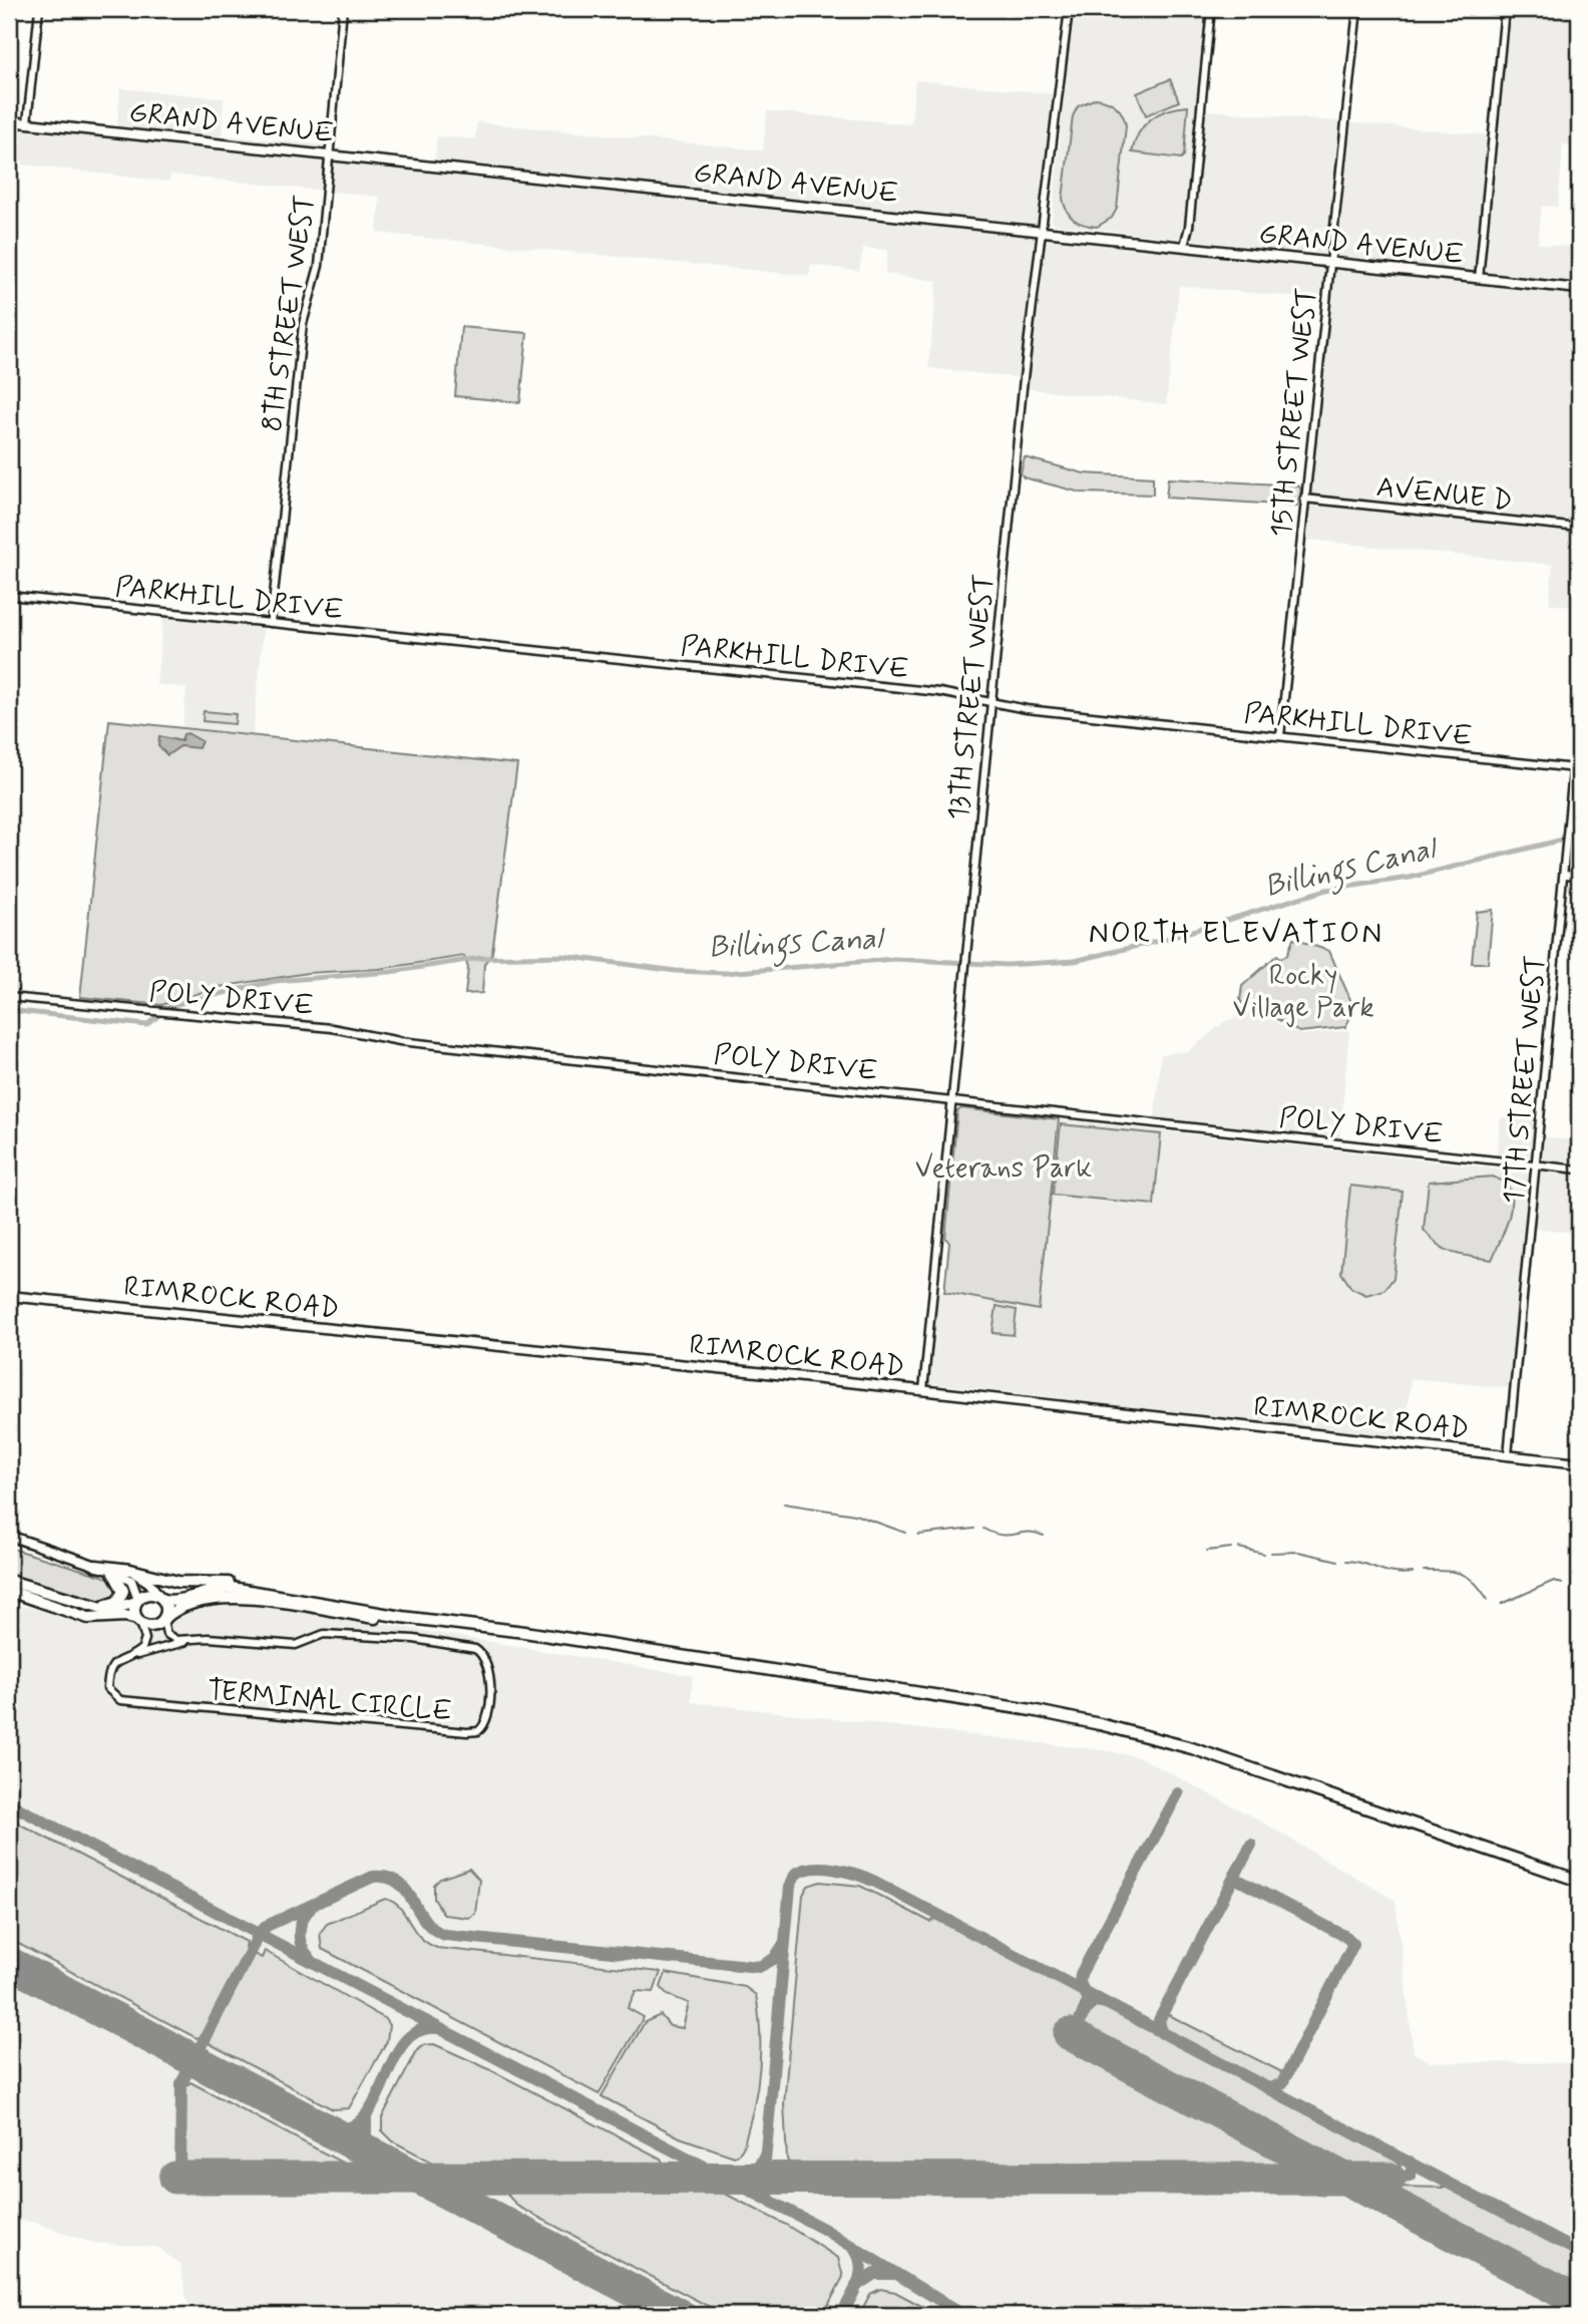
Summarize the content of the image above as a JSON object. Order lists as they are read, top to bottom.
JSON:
{
  "streets": {
    "main road": ["GRAND AVENUE", "RIMROCK ROAD"],
    "street": [
      "8TH STREET WEST",
      "15TH STREET WEST",
      "AVENUE D",
      "PARKHILL DRIVE",
      "13TH STREET WEST",
      "POLY DRIVE",
      "17TH STREET WEST",
      "TERMINAL CIRCLE"
    ]
  },
  "crossings": [
    ["GRAND AVENUE", "8TH STREET WEST"],
    ["GRAND AVENUE", "15TH STREET WEST"],
    ["GRAND AVENUE", "13TH STREET WEST"],
    ["8TH STREET WEST", "PARKHILL DRIVE"],
    ["15TH STREET WEST", "AVENUE D"],
    ["15TH STREET WEST", "PARKHILL DRIVE"],
    ["PARKHILL DRIVE", "13TH STREET WEST"],
    ["PARKHILL DRIVE", "17TH STREET WEST"],
    ["13TH STREET WEST", "POLY DRIVE"],
    ["13TH STREET WEST", "RIMROCK ROAD"],
    ["POLY DRIVE", "17TH STREET WEST"],
    ["17TH STREET WEST", "RIMROCK ROAD"]
  ],
  "districts": ["NORTH ELEVATION"],
  "water": ["Billings Canal"],
  "parks": ["Rocky Village Park", "Veterans Park"]
}
